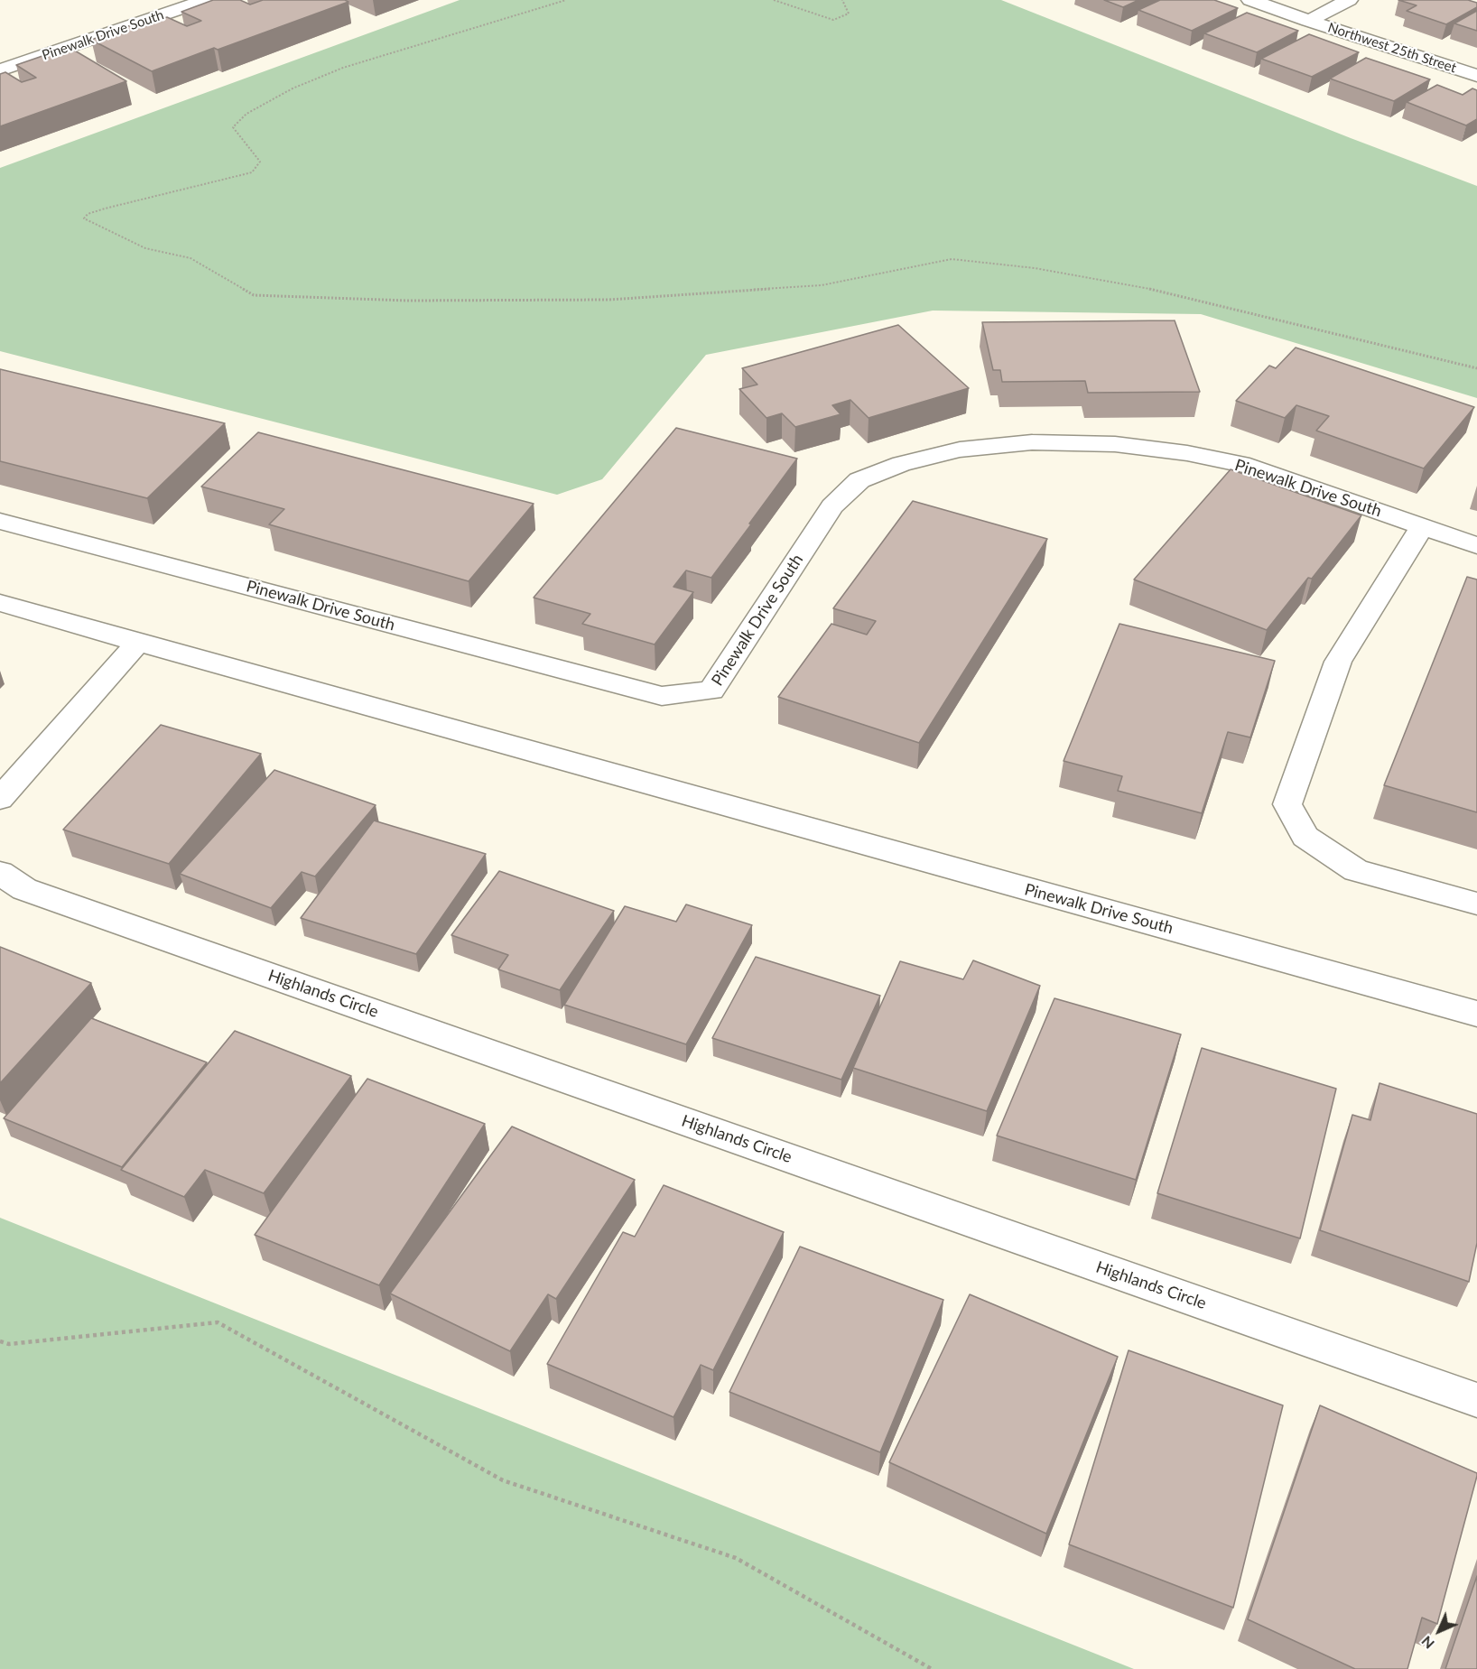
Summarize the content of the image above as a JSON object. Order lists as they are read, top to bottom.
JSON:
{
  "streets": {
    "street": ["Pinewalk Drive South", "Northwest 25th Street", "Highlands Circle"]
  },
  "north": "bottom left"
}
